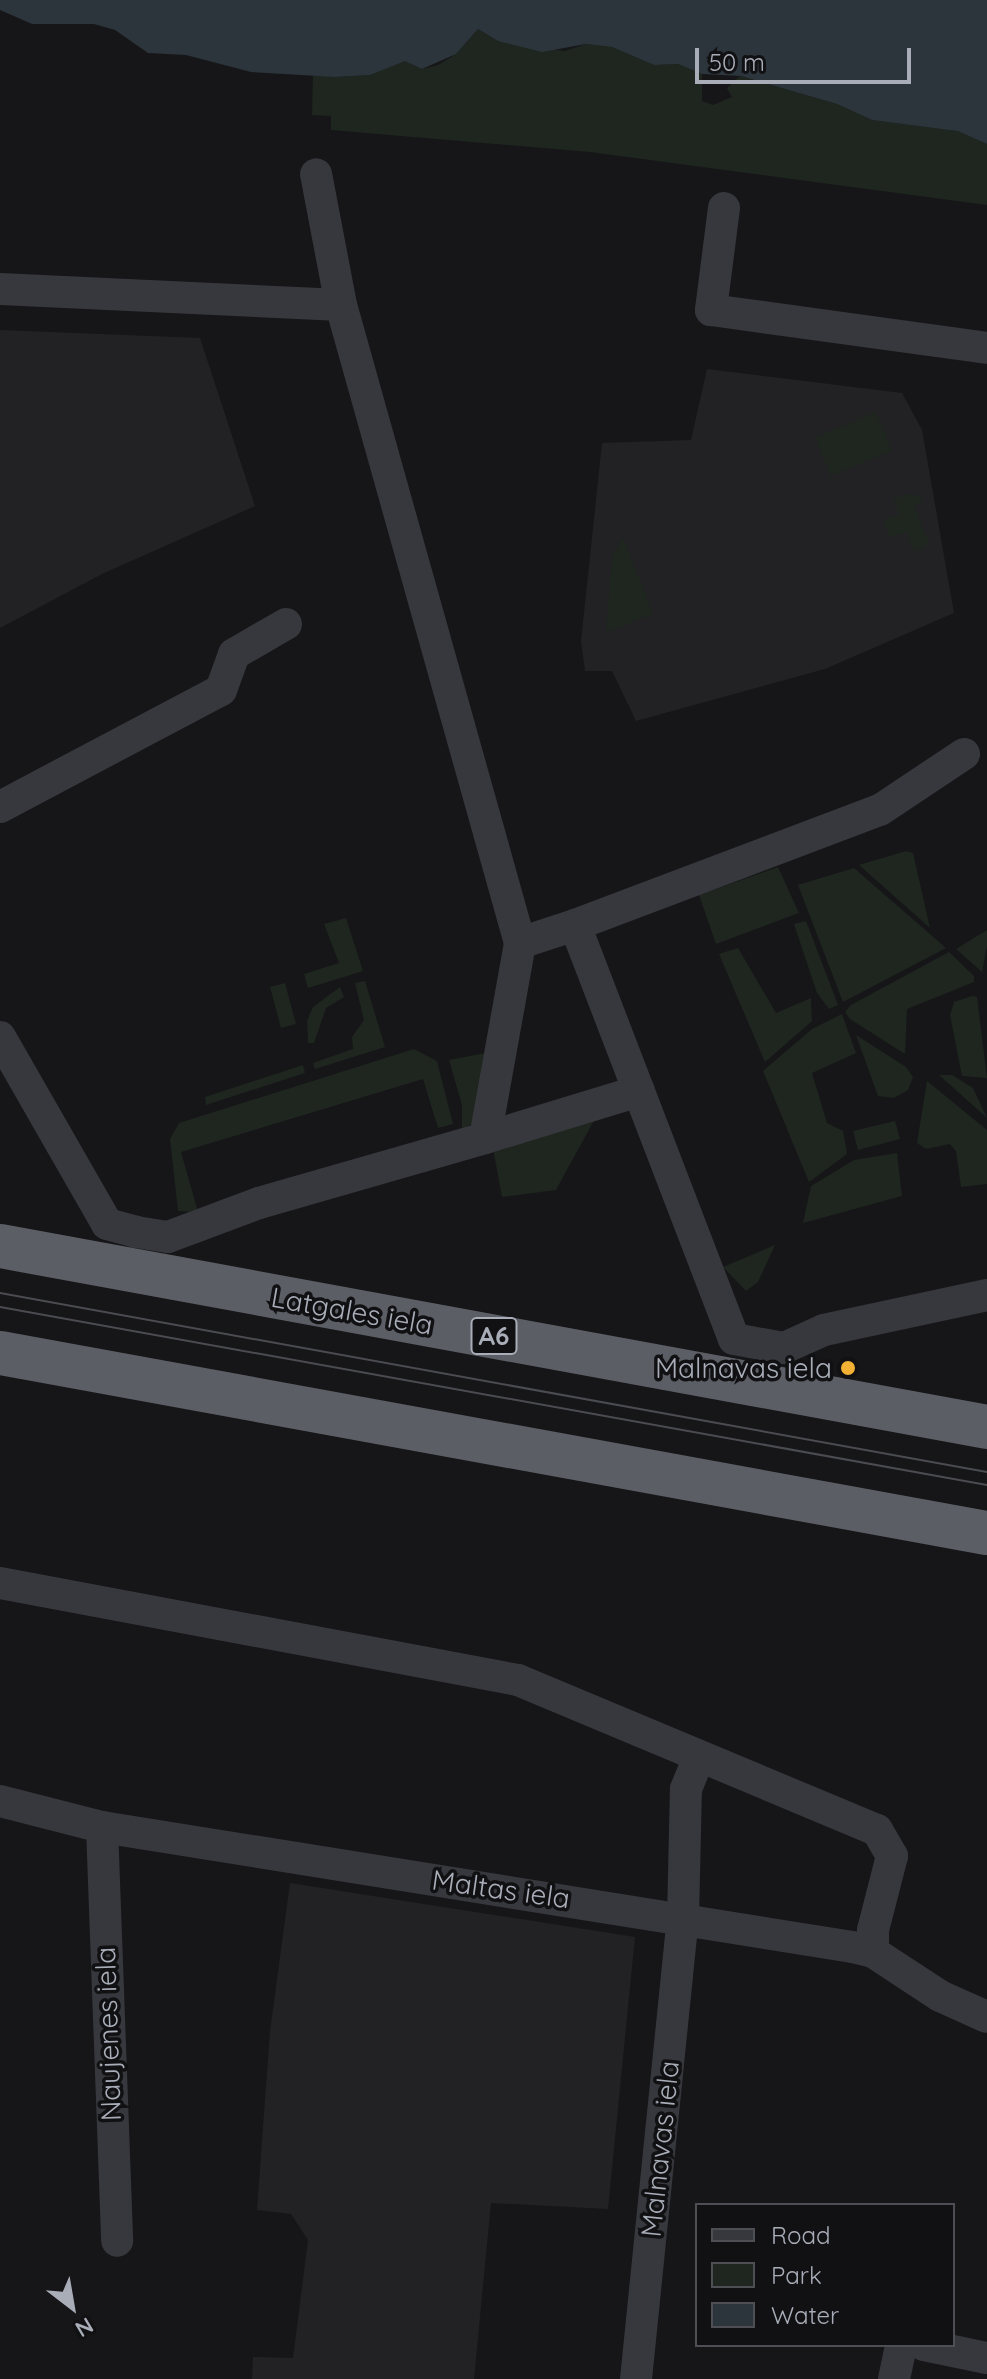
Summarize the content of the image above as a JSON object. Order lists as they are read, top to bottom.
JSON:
{
  "streets": {
    "highway": ["Latgales iela", "A6"],
    "street": ["Maltas iela", "Naujenes iela", "Malnavas iela"]
  },
  "crossings": [
    ["Maltas iela", "Naujenes iela"],
    ["Maltas iela", "Malnavas iela"]
  ],
  "places": ["Malnavas iela"],
  "legend": ["Road", "Park", "Water"],
  "scale_bar": "50 m",
  "north": "bottom right"
}
